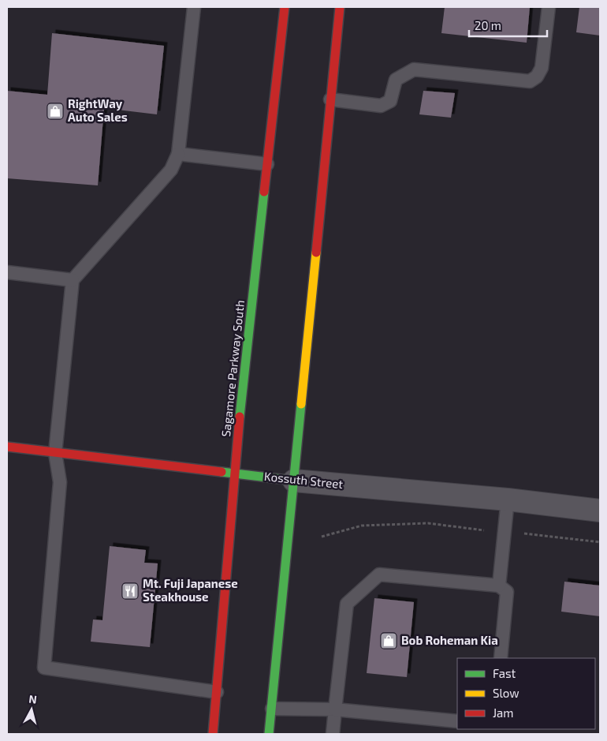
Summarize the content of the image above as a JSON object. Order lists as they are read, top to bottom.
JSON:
{
  "streets": {
    "main road": ["Sagamore Parkway South", "Kossuth Street"]
  },
  "crossings": [
    ["Sagamore Parkway South", "Kossuth Street"]
  ],
  "places": {
    "shop": ["RightWay Auto Sales", "Bob Roheman Kia"],
    "restaurant": ["Mt. Fuji Japanese Steakhouse"]
  },
  "legend": ["Fast", "Slow", "Jam"],
  "scale_bar": "20 m",
  "north": "top"
}
